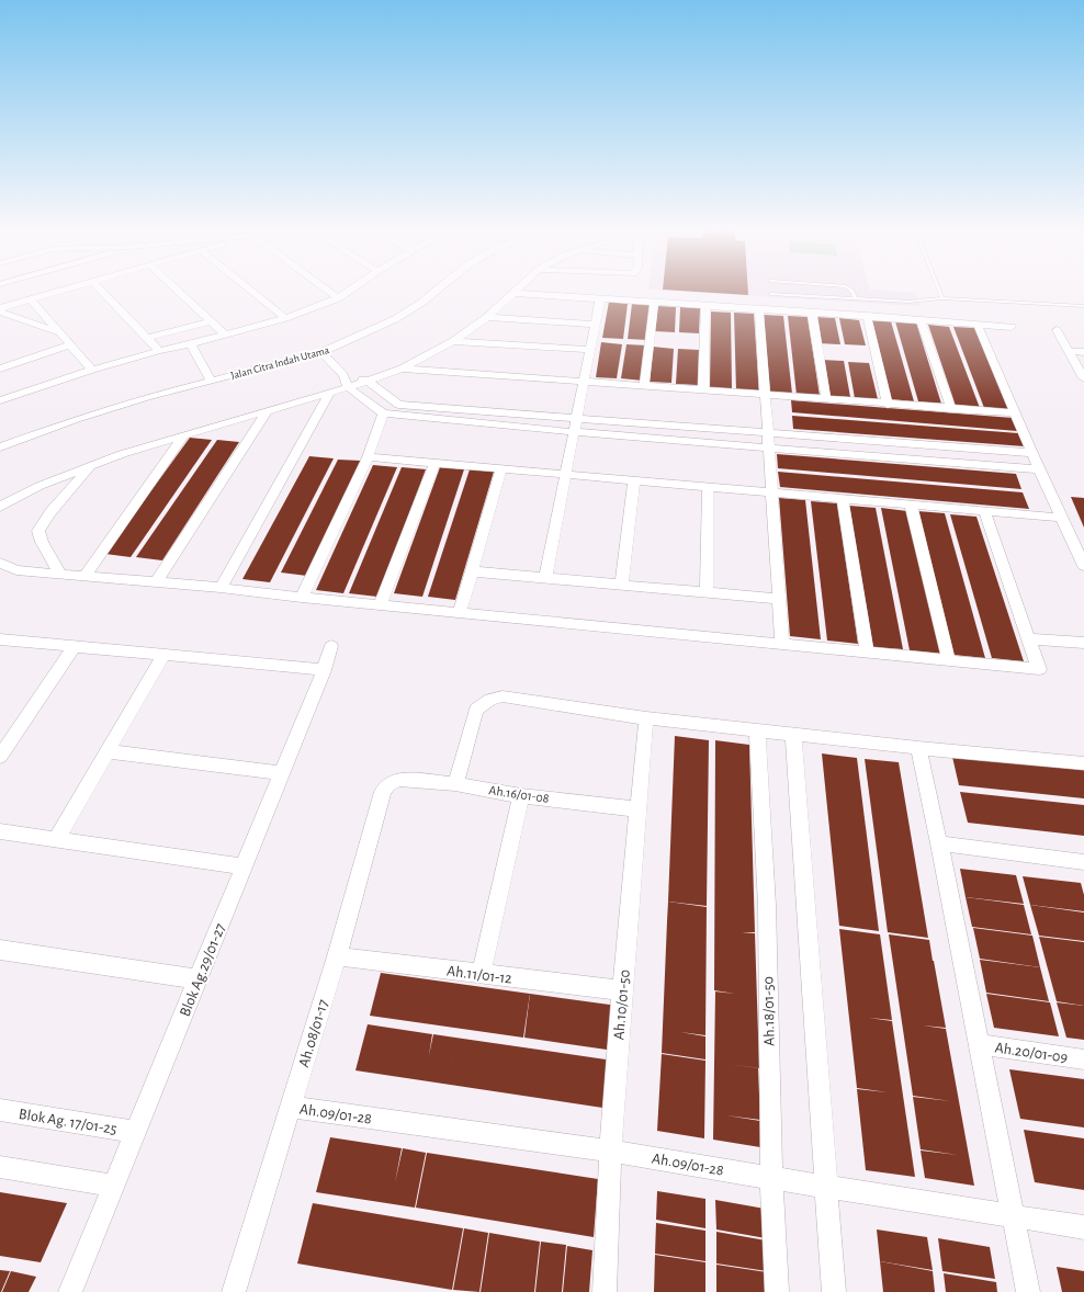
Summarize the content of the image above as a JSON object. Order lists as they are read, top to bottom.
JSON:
{
  "streets": {
    "street": [
      "Jalan Citra Indah Utama",
      "Ah.16/01-08",
      "Blok Ag.29/01-27",
      "Ah.11/01-12",
      "Ah.10/01-50",
      "Ah.18/01-50",
      "Ah.08/01-17",
      "Ah.20/01-09",
      "Ah.09/01-28",
      "Blok Ag. 17/01-25"
    ]
  },
  "crossings": [
    ["Ah.16/01-08", "Ah.10/01-50"],
    ["Ah.16/01-08", "Ah.08/01-17"],
    ["Blok Ag.29/01-27", "Blok Ag. 17/01-25"],
    ["Ah.11/01-12", "Ah.10/01-50"],
    ["Ah.11/01-12", "Ah.08/01-17"],
    ["Ah.10/01-50", "Ah.09/01-28"],
    ["Ah.18/01-50", "Ah.09/01-28"],
    ["Ah.08/01-17", "Ah.09/01-28"]
  ]
}
